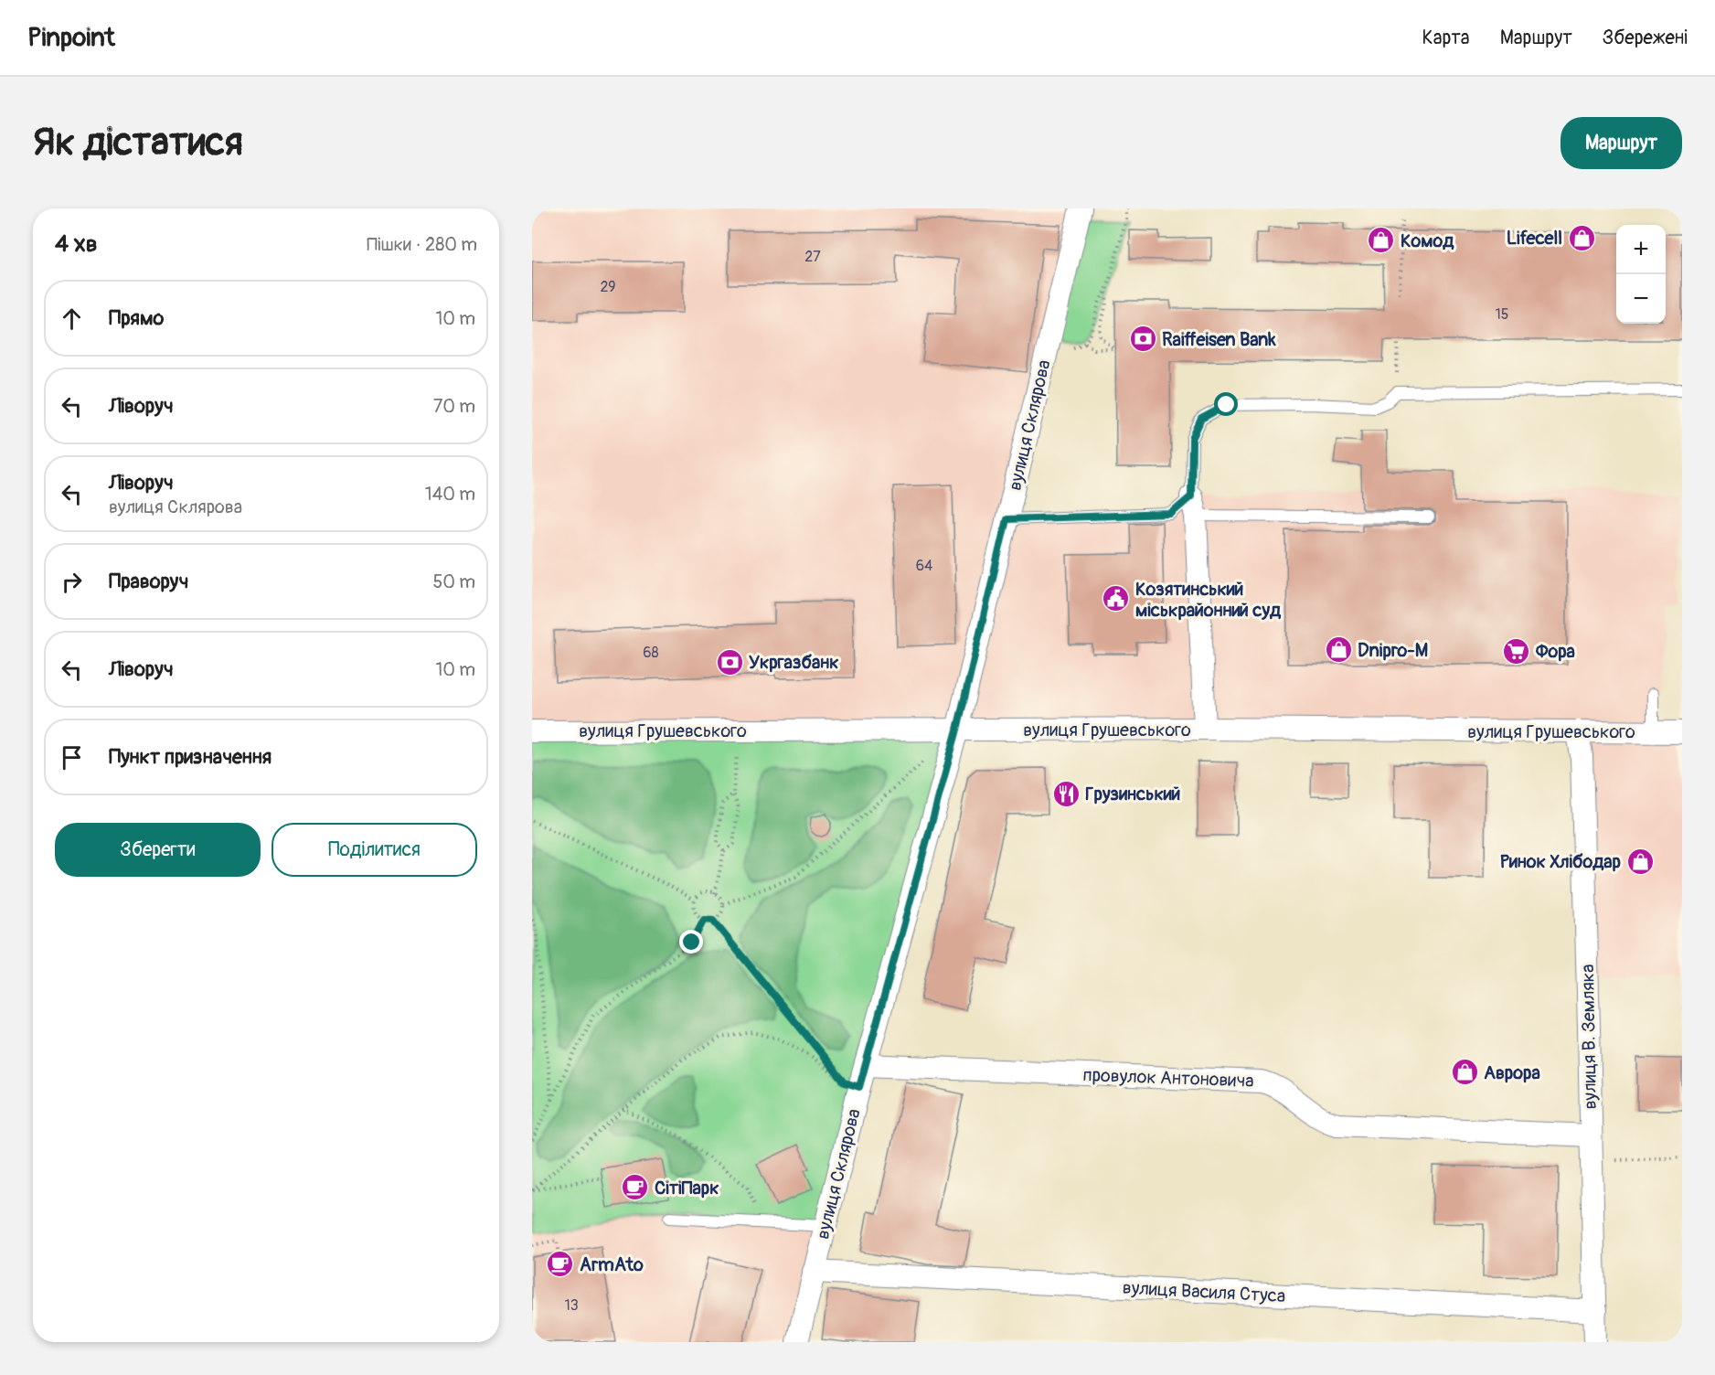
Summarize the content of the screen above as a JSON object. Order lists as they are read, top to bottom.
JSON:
{
  "streets": {
    "street": [
      "вулиця Склярова",
      "вулиця Грушевського",
      "вулиця В. Земляка",
      "провулок Антоновича",
      "вулиця Василя Стуса"
    ]
  },
  "crossings": [
    ["вулиця Склярова", "вулиця Грушевського"],
    ["вулиця Склярова", "провулок Антоновича"],
    ["вулиця Склярова", "вулиця Василя Стуса"],
    ["вулиця Грушевського", "вулиця В. Земляка"],
    ["вулиця В. Земляка", "провулок Антоновича"],
    ["вулиця В. Земляка", "вулиця Василя Стуса"]
  ],
  "places": {
    "shop": [
      "Lifecell",
      "Комод",
      "Dnipro-M",
      "Ринок Хлібодар",
      "Аврора"
    ],
    "bank": ["Raiffeisen Bank", "Укргазбанк"],
    "public building": ["Козятинський міськрайонний суд"],
    "supermarket": ["Фора"],
    "restaurant": ["Грузинський"],
    "cafe": ["СітіПарк", "ArmAto"]
  },
  "house_numbers": [
    "27",
    "29",
    "15",
    "64",
    "68",
    "13"
  ],
  "page": {
    "header": "Pinpoint",
    "nav": ["Карта", "Маршрут", "Збережені"],
    "buttons": [
      "Маршрут",
      ["Зберегти", "Поділитися"]
    ],
    "title": "Як дістатися",
    "heading": ["4 хв", "Пішки · 280 m"],
    "map_buttons": ["+", "−"],
    "list": [
      ["Прямо", "10 m"],
      ["Ліворуч", "70 m"],
      ["Ліворуч", "вулиця Склярова", "140 m"],
      ["Праворуч", "50 m"],
      ["Ліворуч", "10 m"],
      "Пункт призначення"
    ]
  }
}
